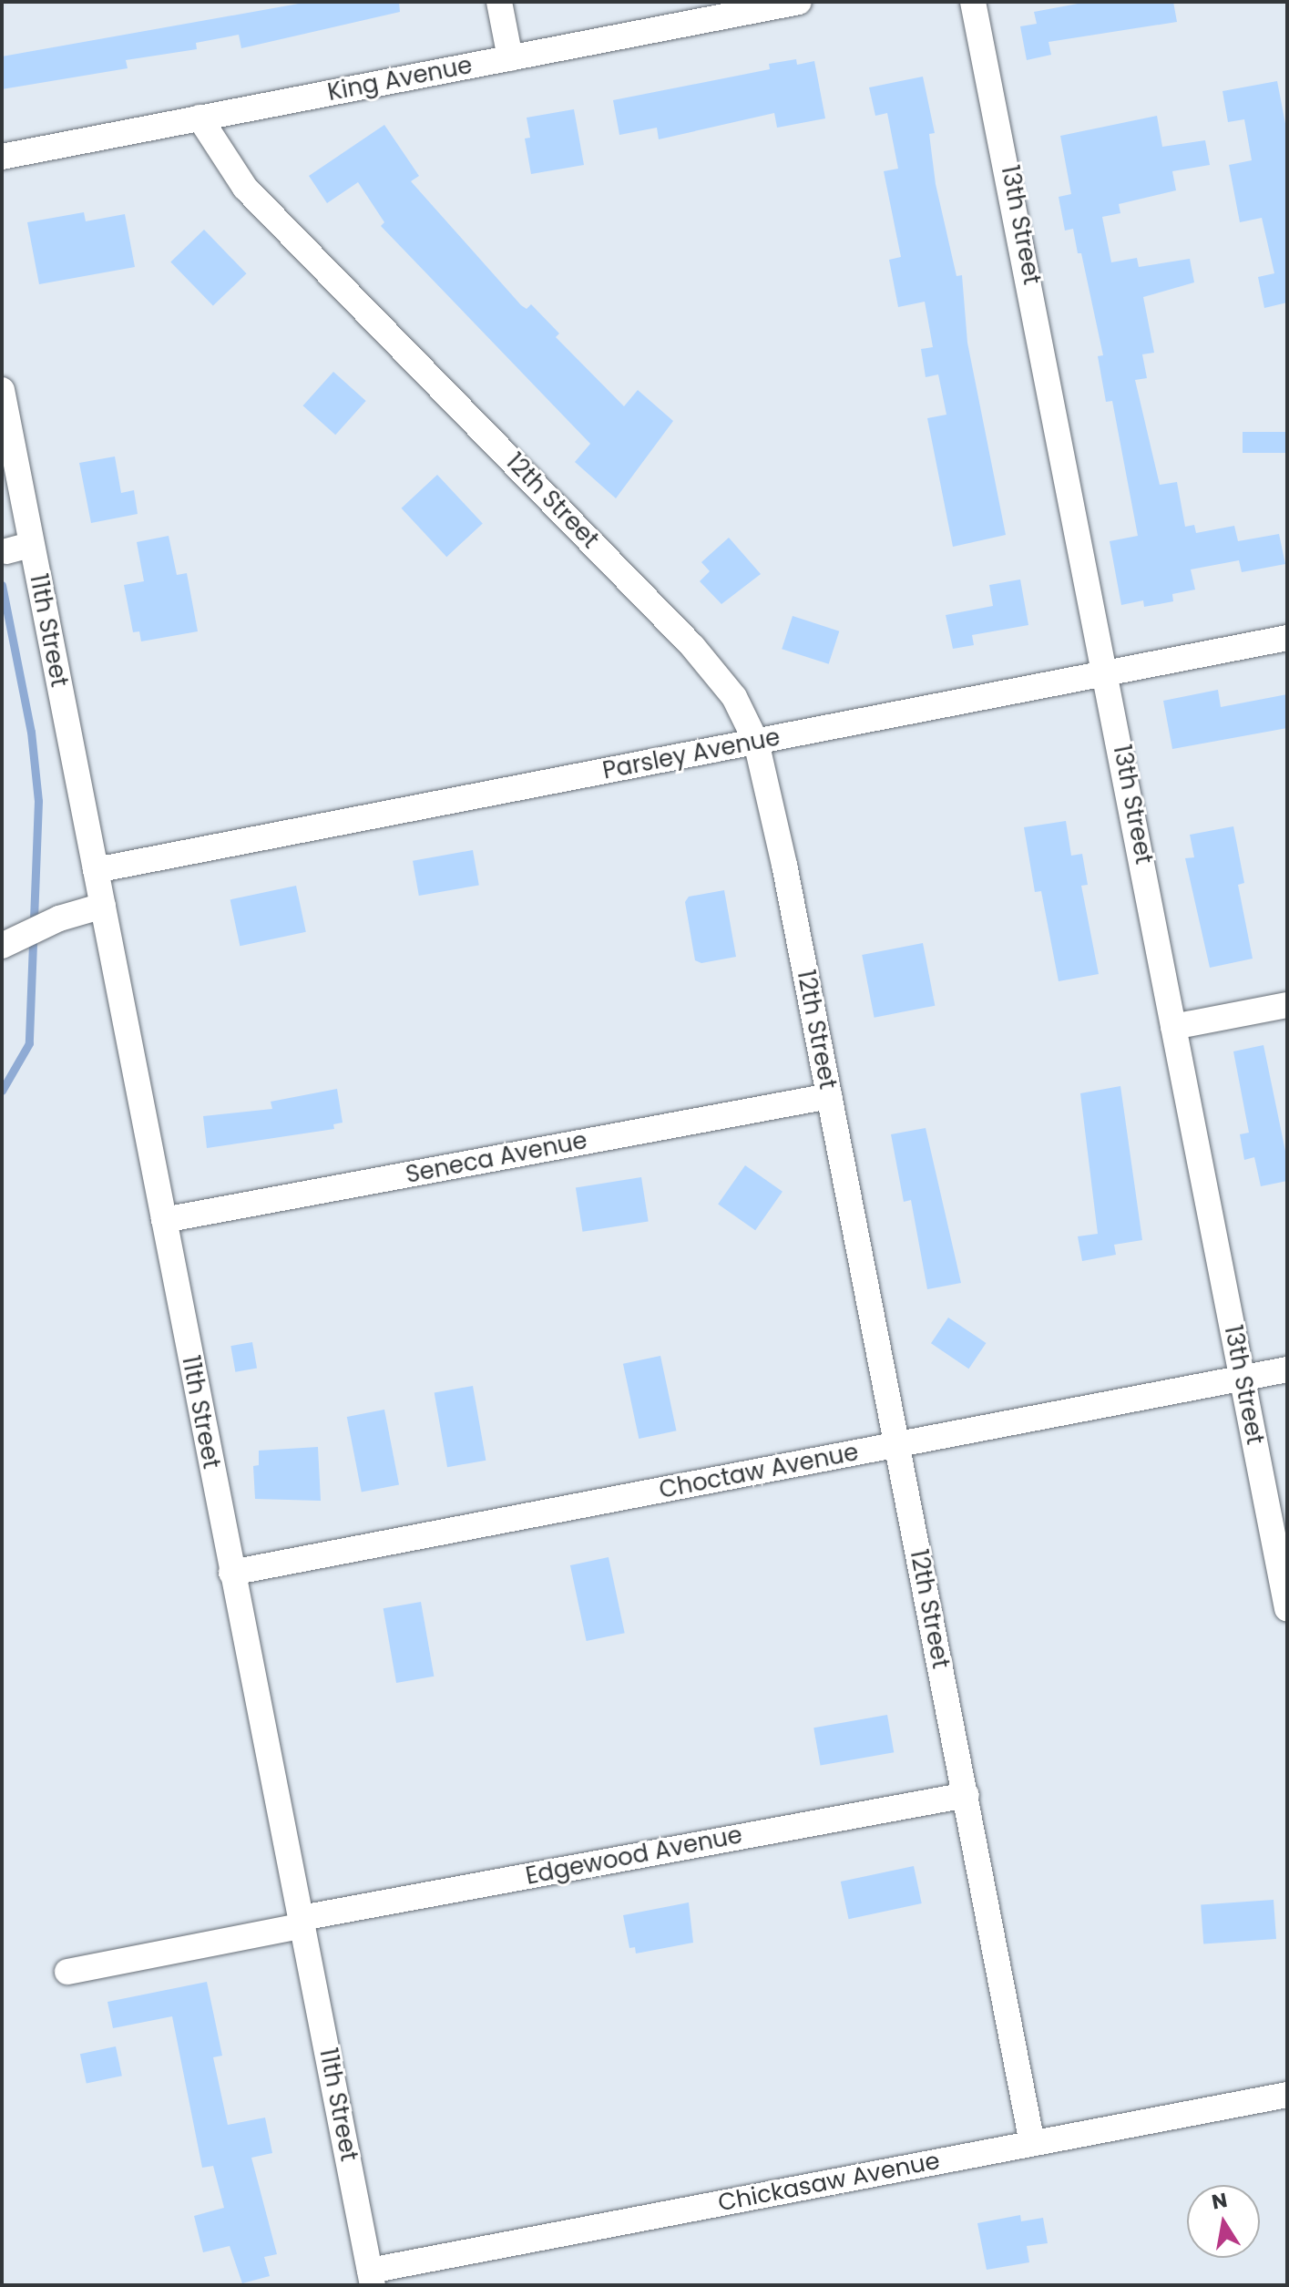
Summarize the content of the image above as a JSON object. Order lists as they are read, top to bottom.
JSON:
{
  "streets": {
    "street": [
      "King Avenue",
      "13th Street",
      "12th Street",
      "11th Street",
      "Parsley Avenue",
      "Seneca Avenue",
      "Choctaw Avenue",
      "Edgewood Avenue",
      "Chickasaw Avenue"
    ]
  },
  "crossings": [
    ["King Avenue", "12th Street"],
    ["13th Street", "Parsley Avenue"],
    ["13th Street", "Choctaw Avenue"],
    ["12th Street", "Parsley Avenue"],
    ["12th Street", "Seneca Avenue"],
    ["12th Street", "Choctaw Avenue"],
    ["12th Street", "Edgewood Avenue"],
    ["12th Street", "Chickasaw Avenue"],
    ["11th Street", "Parsley Avenue"],
    ["11th Street", "Seneca Avenue"],
    ["11th Street", "Choctaw Avenue"],
    ["11th Street", "Edgewood Avenue"],
    ["11th Street", "Chickasaw Avenue"]
  ],
  "north": "top"
}
